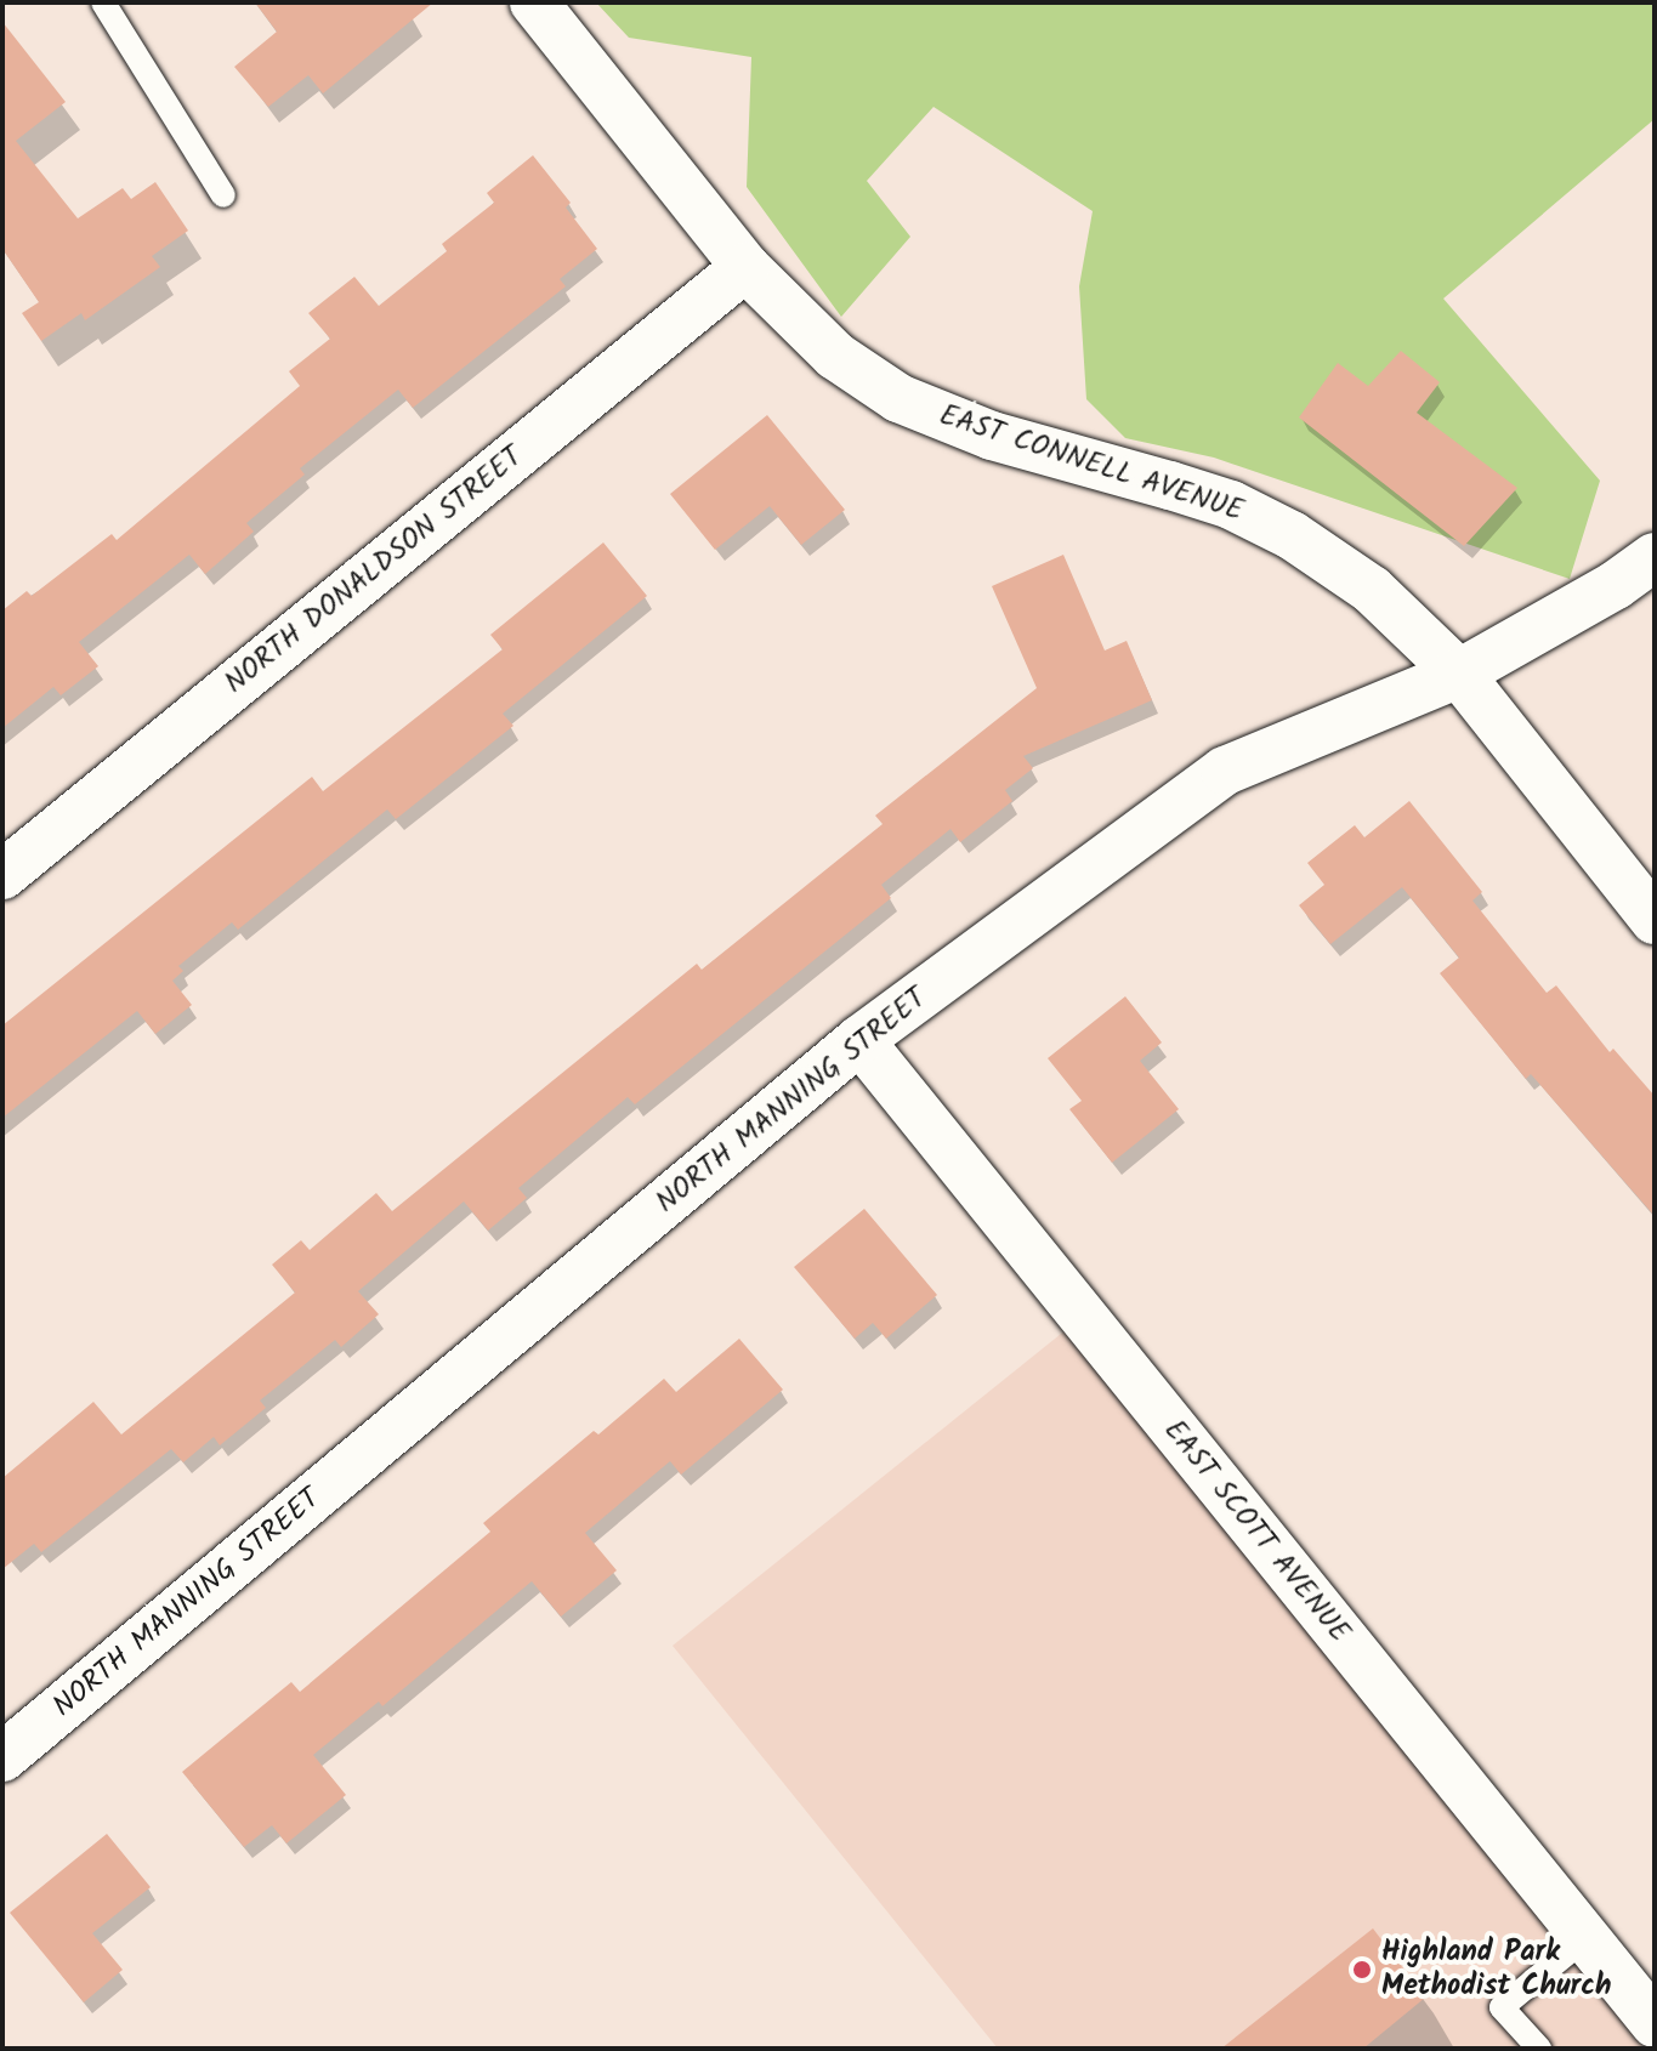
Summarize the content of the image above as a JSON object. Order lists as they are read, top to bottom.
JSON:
{
  "streets": {
    "street": [
      "EAST CONNELL AVENUE",
      "NORTH DONALDSON STREET",
      "NORTH MANNING STREET",
      "EAST SCOTT AVENUE"
    ]
  },
  "crossings": [
    ["EAST CONNELL AVENUE", "NORTH DONALDSON STREET"],
    ["EAST CONNELL AVENUE", "NORTH MANNING STREET"],
    ["NORTH MANNING STREET", "EAST SCOTT AVENUE"]
  ],
  "places": ["Highland Park Methodist Church"]
}
